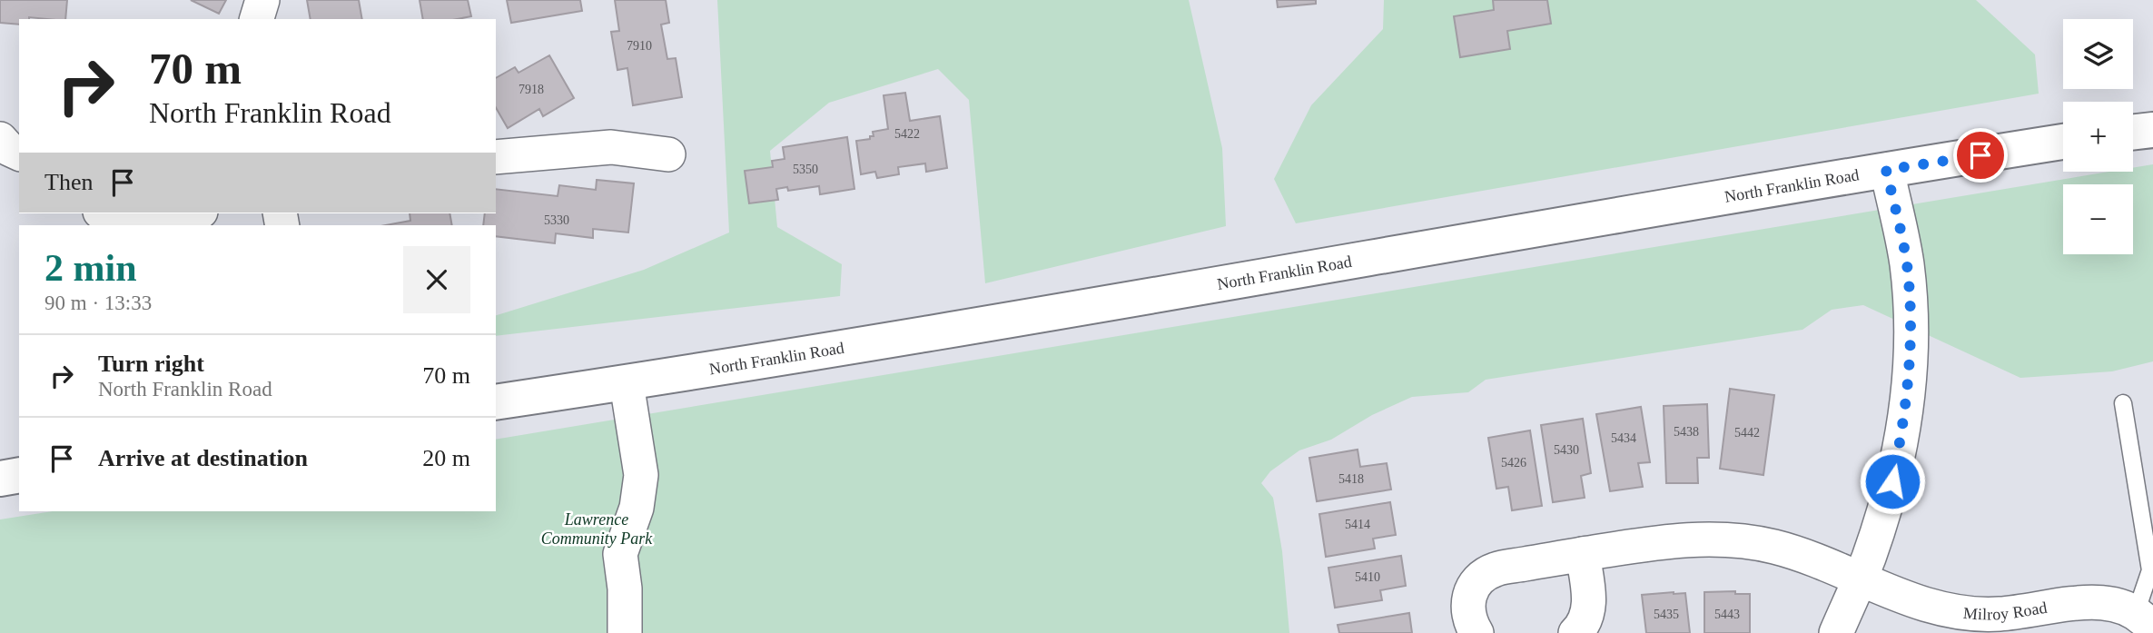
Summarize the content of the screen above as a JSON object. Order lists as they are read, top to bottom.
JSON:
{
  "streets": {
    "main road": ["North Franklin Road"],
    "street": ["Milroy Road"]
  },
  "parks": ["Lawrence Community Park"],
  "house_numbers": [
    "7910",
    "7918",
    "5422",
    "5350",
    "5330",
    "5438",
    "5442",
    "5434",
    "5430",
    "5426",
    "5418",
    "5414",
    "5410",
    "5435",
    "5443"
  ],
  "page": {
    "map_buttons": ["+", "−"],
    "turn": ["70 m", "North Franklin Road"],
    "then": "Then",
    "heading": ["2 min", "90 m · 13:33"],
    "list": [
      {
        "name": "Turn right",
        "note": "North Franklin Road",
        "value": "70 m"
      },
      {
        "name": "Arrive at destination",
        "value": "20 m"
      }
    ]
  }
}
